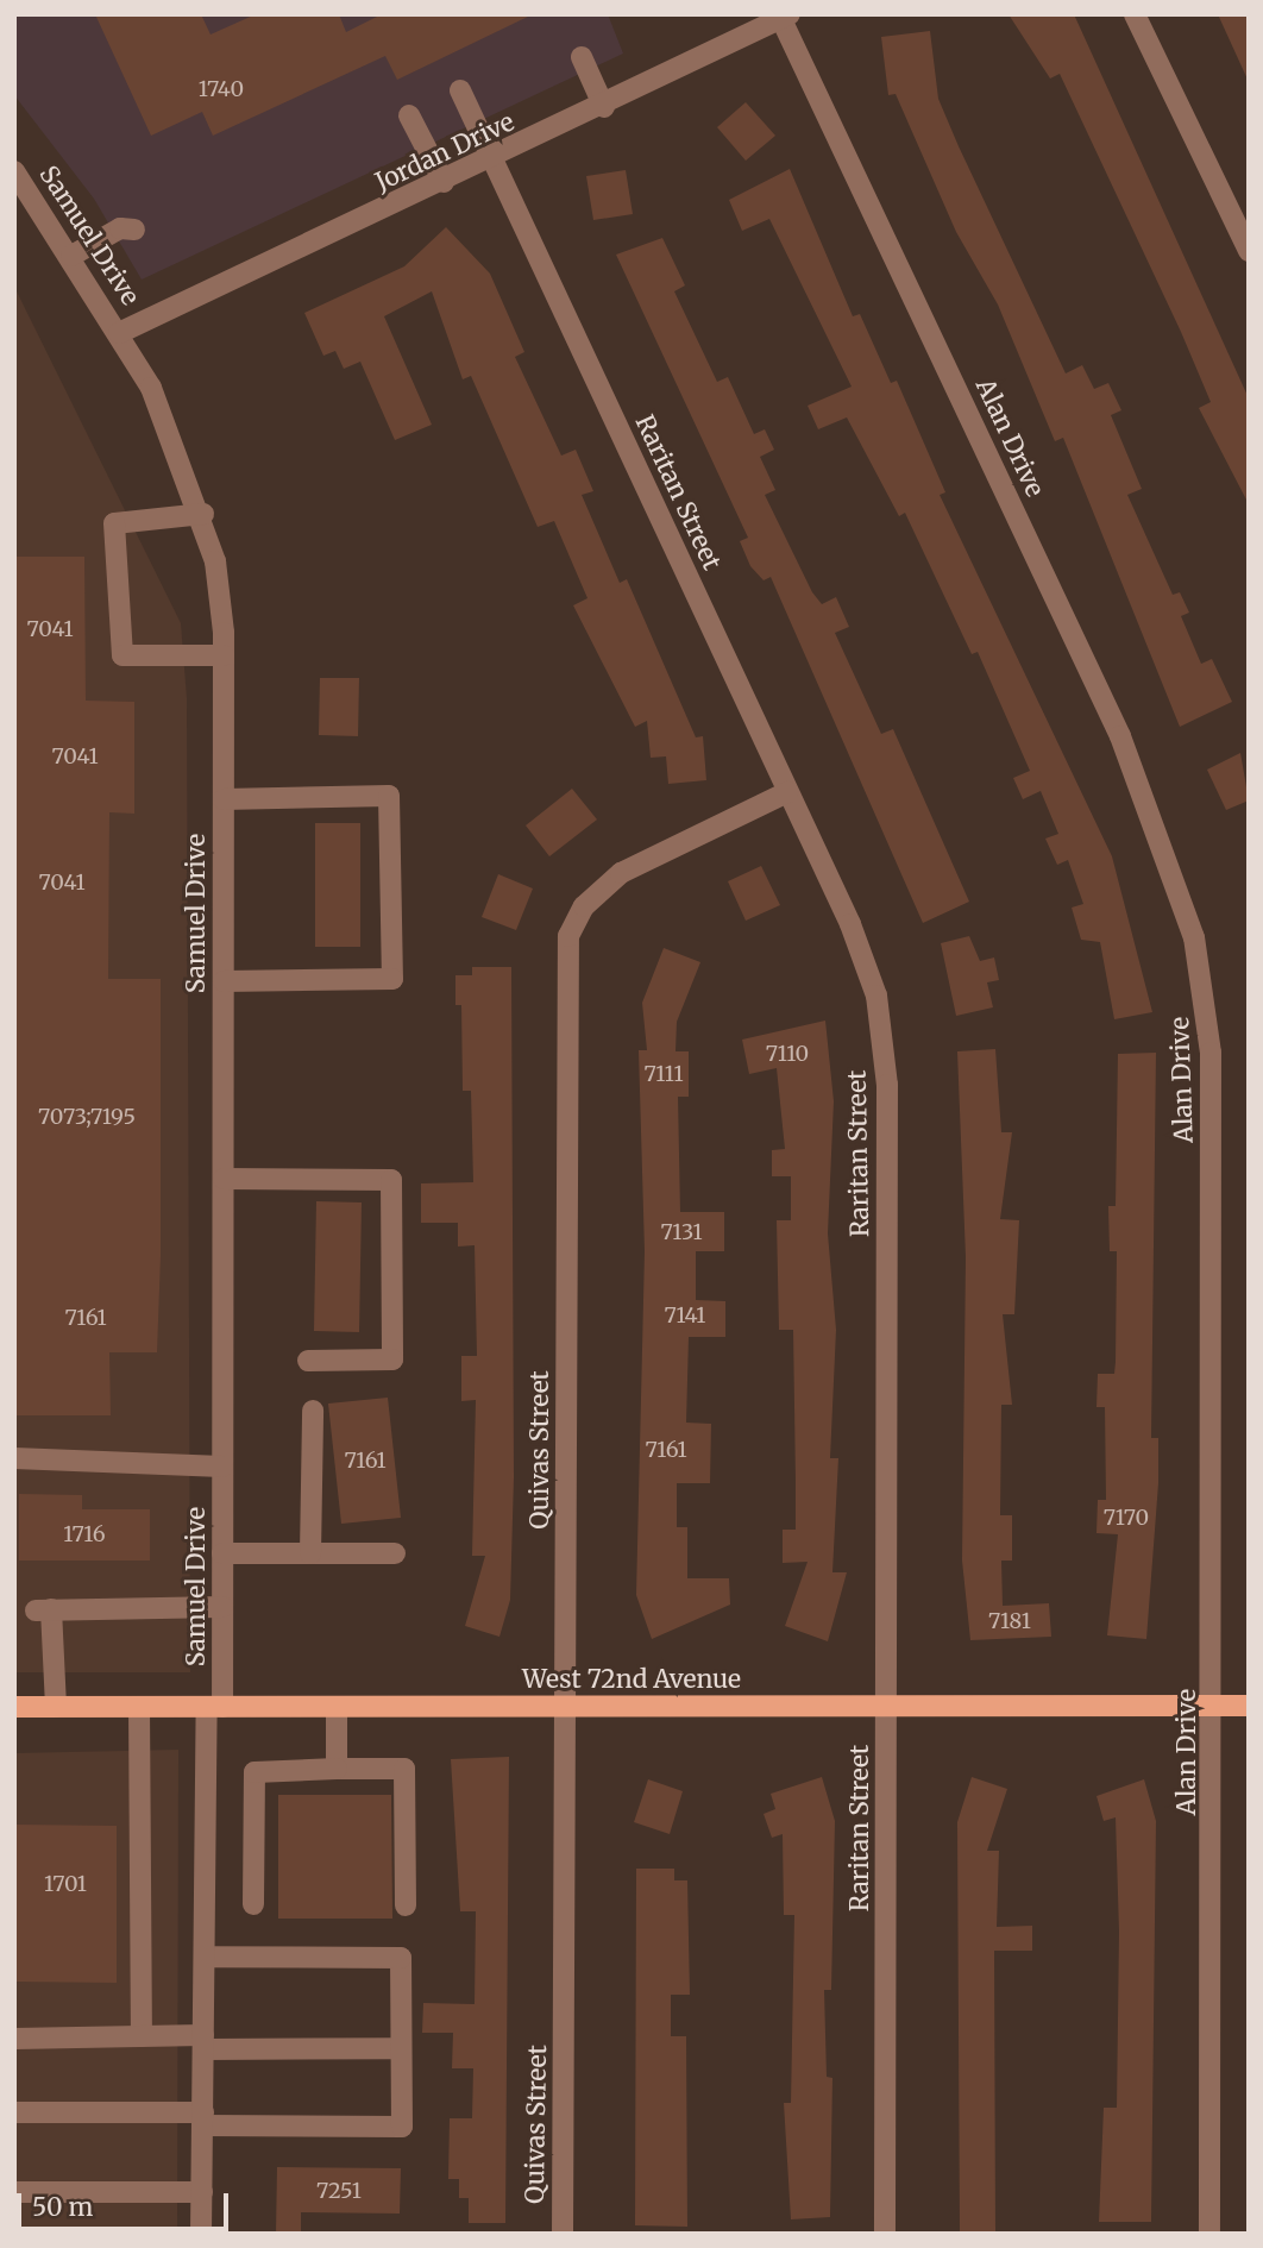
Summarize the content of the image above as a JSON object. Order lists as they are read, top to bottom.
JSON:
{
  "streets": {
    "main road": ["West 72nd Avenue"],
    "street": [
      "Jordan Drive",
      "Samuel Drive",
      "Alan Drive",
      "Raritan Street",
      "Quivas Street"
    ]
  },
  "crossings": [
    ["Jordan Drive", "Samuel Drive"],
    ["Jordan Drive", "Alan Drive"],
    ["Jordan Drive", "Raritan Street"],
    ["Samuel Drive", "West 72nd Avenue"],
    ["Alan Drive", "West 72nd Avenue"],
    ["Raritan Street", "Quivas Street"],
    ["Raritan Street", "West 72nd Avenue"],
    ["Quivas Street", "West 72nd Avenue"]
  ],
  "house_numbers": [
    "1740",
    "7041",
    "7041",
    "7041",
    "7110",
    "7111",
    "7073;7195",
    "7131",
    "7141",
    "7161",
    "7161",
    "7161",
    "7170",
    "1716",
    "7181",
    "1701",
    "7251"
  ],
  "scale_bar": "50 m"
}
